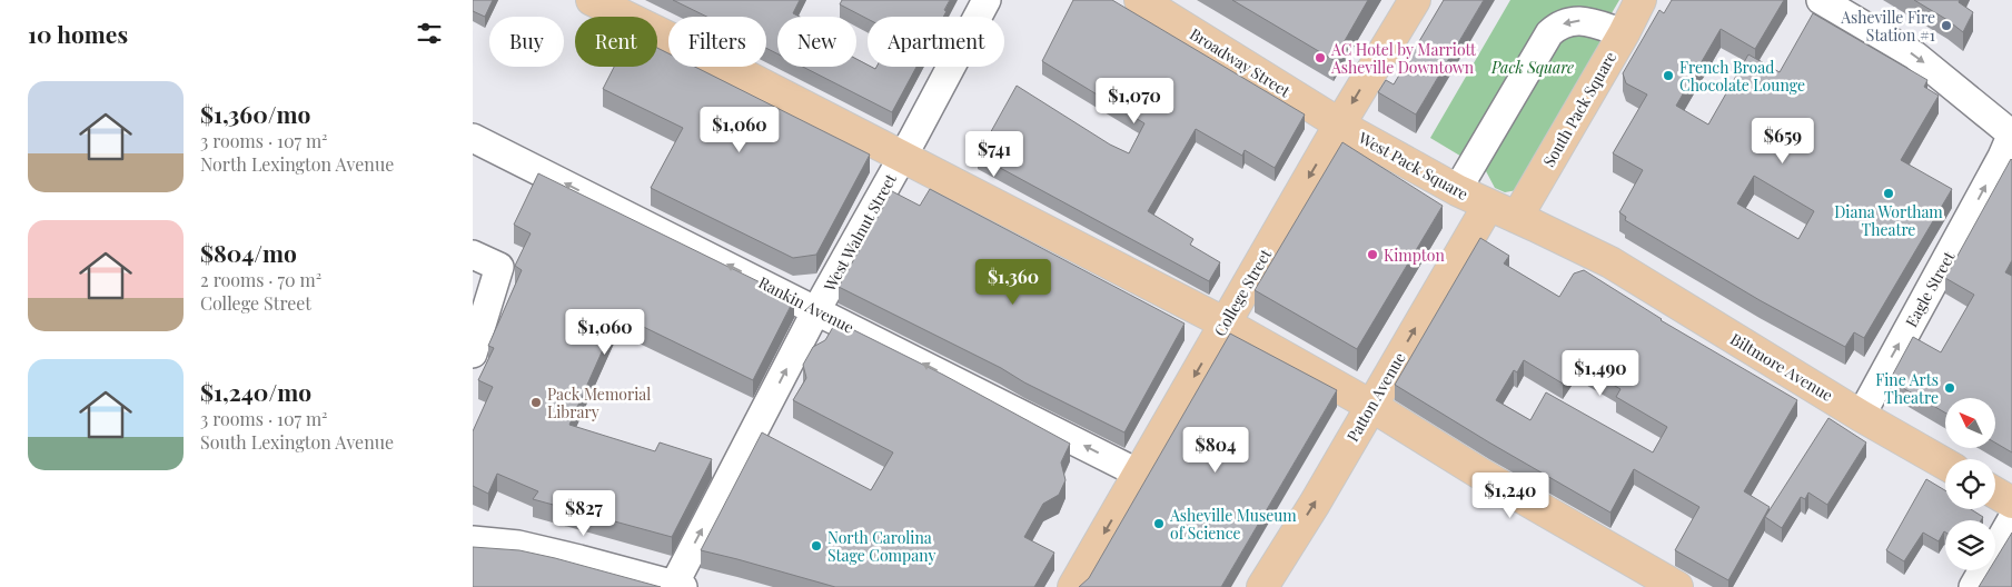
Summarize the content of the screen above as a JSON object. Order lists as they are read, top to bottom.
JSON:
{
  "streets": {
    "main road": [
      "Broadway Street",
      "South Pack Square",
      "West Pack Square",
      "College Street",
      "Biltmore Avenue",
      "Patton Avenue"
    ],
    "street": ["West Walnut Street", "Eagle Street", "Rankin Avenue"]
  },
  "crossings": [
    ["Broadway Street", "West Pack Square"],
    ["Broadway Street", "College Street"],
    ["South Pack Square", "West Pack Square"],
    ["South Pack Square", "Biltmore Avenue"],
    ["West Pack Square", "College Street"],
    ["West Pack Square", "Biltmore Avenue"],
    ["West Pack Square", "Patton Avenue"],
    ["West Walnut Street", "Rankin Avenue"],
    ["Eagle Street", "Biltmore Avenue"],
    ["College Street", "Rankin Avenue"]
  ],
  "one_way": [
    "West Walnut Street",
    "Eagle Street",
    "College Street",
    "Rankin Avenue",
    "Patton Avenue"
  ],
  "parks": ["Pack Square"],
  "places": [
    "Asheville Fire Station #1",
    "AC Hotel by Marriott Asheville Downtown",
    "French Broad Chocolate Lounge",
    "Diana Wortham Theatre",
    "Kimpton",
    "Fine Arts Theatre",
    "Pack Memorial Library",
    "Asheville Museum of Science",
    "North Carolina Stage Company"
  ],
  "north": "top left",
  "page": {
    "heading": "10 homes",
    "chip": [
      "Buy",
      "Rent",
      "Filters",
      "New",
      "Apartment"
    ],
    "list": [
      {
        "name": "$1,360/mo",
        "note": "3 rooms · 107 m² · North Lexington Avenue"
      },
      {
        "name": "$804/mo",
        "note": "2 rooms · 70 m² · College Street"
      },
      {
        "name": "$1,240/mo",
        "note": "3 rooms · 107 m² · South Lexington Avenue"
      }
    ],
    "price": [
      "$1,070",
      "$1,060",
      "$659",
      "$741",
      "$1,360",
      "$1,060",
      "$1,490",
      "$804",
      "$1,240",
      "$827"
    ]
  }
}
